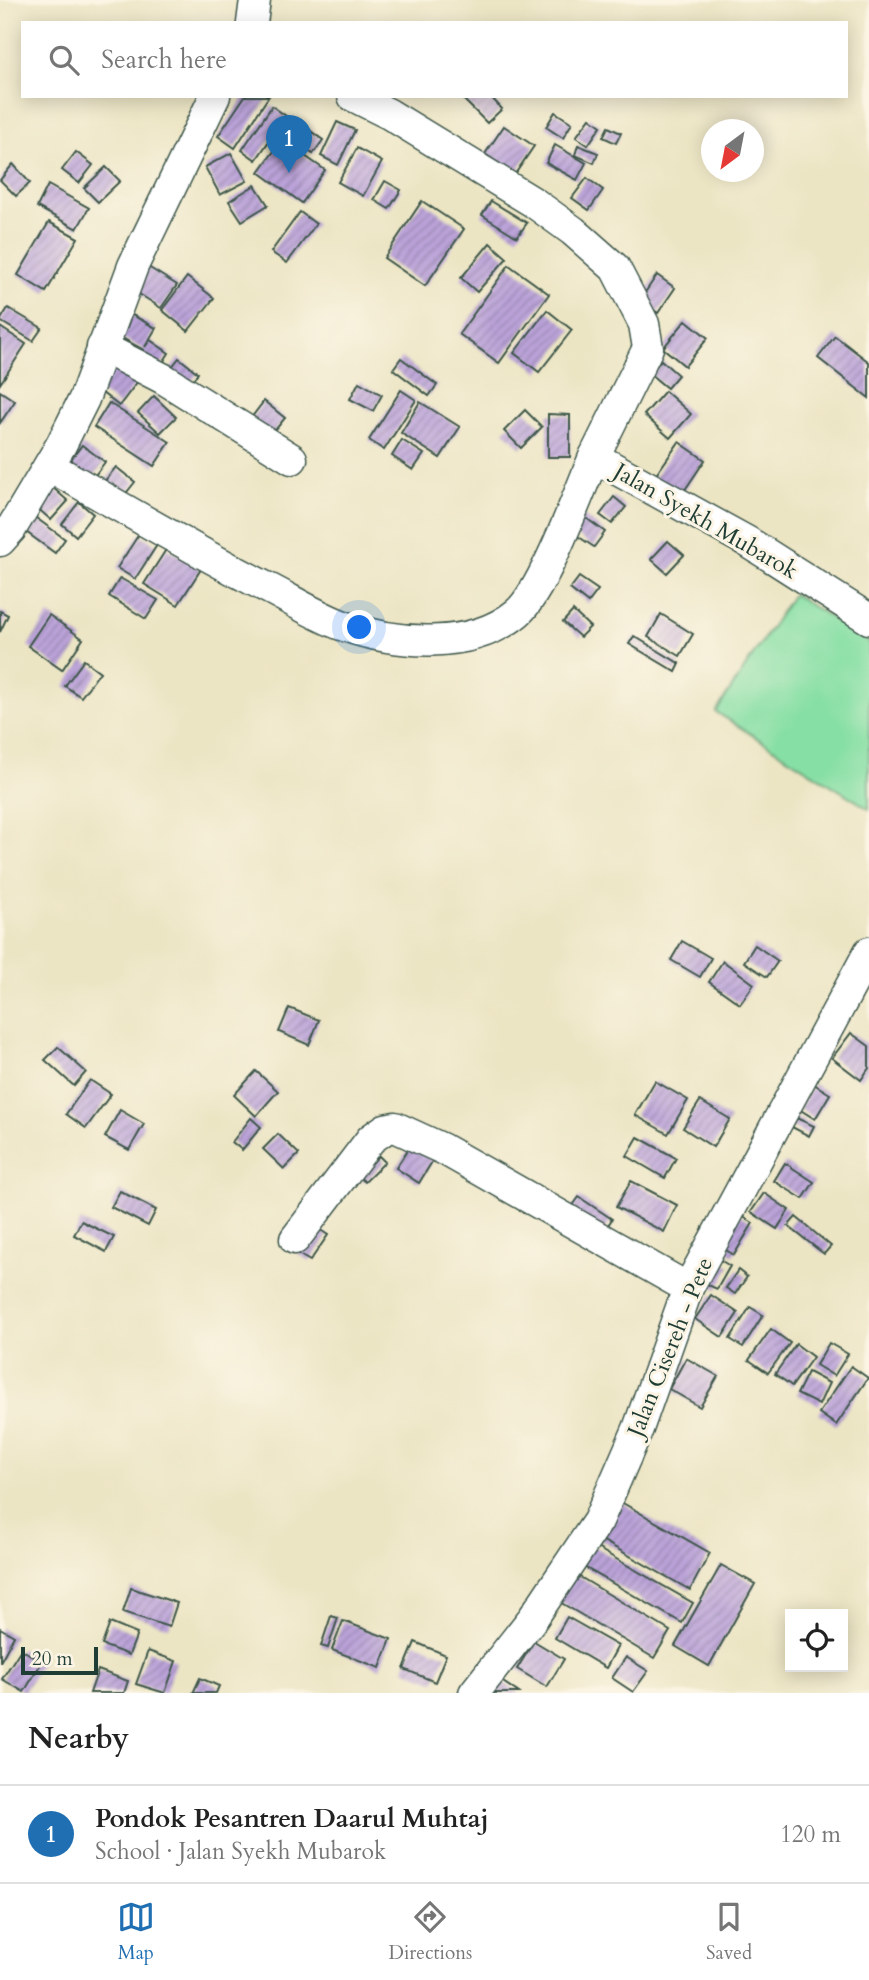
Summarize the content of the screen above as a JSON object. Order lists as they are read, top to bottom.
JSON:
{
  "streets": {
    "street": ["Jalan Syekh Mubarok", "Jalan Cisereh - Pete"]
  },
  "scale_bar": "20 m",
  "north": "bottom left",
  "page": {
    "search": "Search here",
    "pins": "1",
    "scale": "20 m",
    "heading": "Nearby",
    "list": [
      {
        "mark": "1",
        "name": "Pondok Pesantren Daarul Muhtaj",
        "note": "School · Jalan Syekh Mubarok",
        "value": "120 m"
      }
    ],
    "nav": ["Map", "Directions", "Saved"]
  }
}
